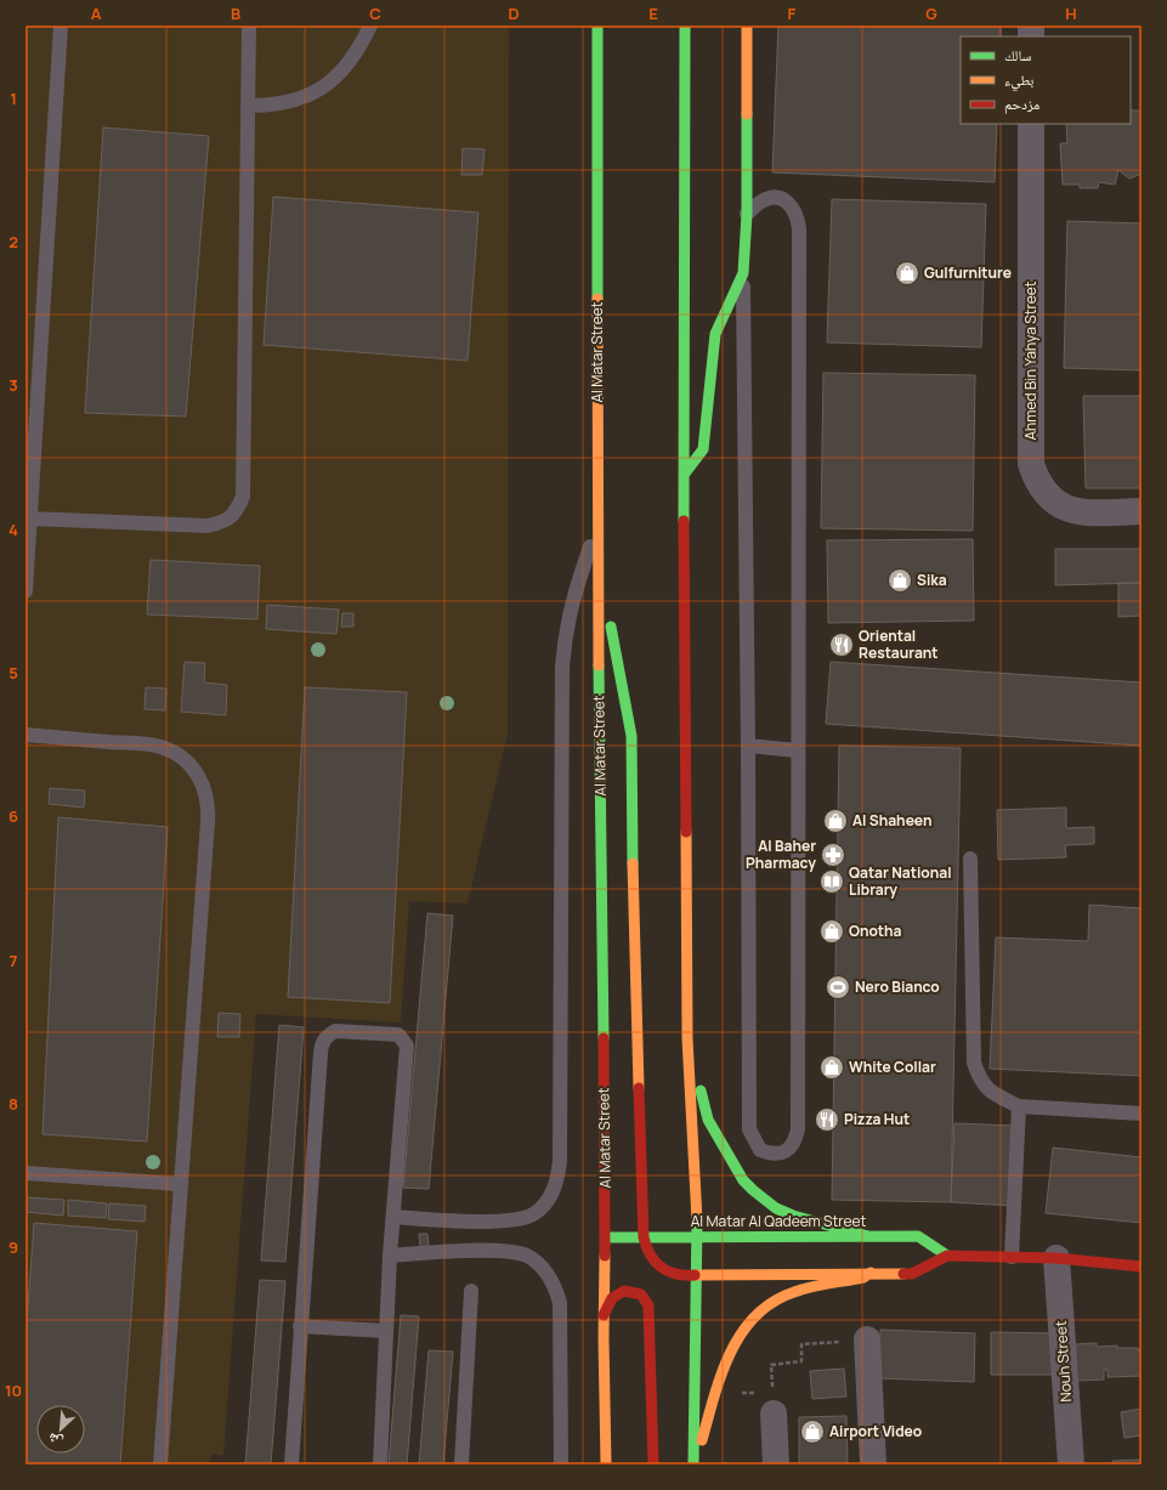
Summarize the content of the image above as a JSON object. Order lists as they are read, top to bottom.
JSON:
{
  "streets": {
    "main road": ["Al Matar Street", "Al Matar Al Qadeem Street"],
    "street": ["Ahmed Bin Yahya Street", "Nouh Street"]
  },
  "crossings": [
    ["Al Matar Street", "Al Matar Al Qadeem Street"]
  ],
  "places": {
    "shop": [
      "Gulfurniture",
      "Sika",
      "Al Shaheen",
      "Onotha",
      "White Collar",
      "Airport Video"
    ],
    "restaurant": ["Oriental Restaurant", "Pizza Hut"],
    "pharmacy": ["Al Baher Pharmacy"],
    "library": ["Qatar National Library"],
    "sports": ["Nero Bianco"]
  },
  "legend": ["سالك", "بطيء", "مزدحم"],
  "north": "bottom left",
  "grid": {
    "columns": [
      "A",
      "B",
      "C",
      "D",
      "E",
      "F",
      "G",
      "H"
    ],
    "rows": [
      "1",
      "2",
      "3",
      "4",
      "5",
      "6",
      "7",
      "8",
      "9",
      "10"
    ]
  }
}
